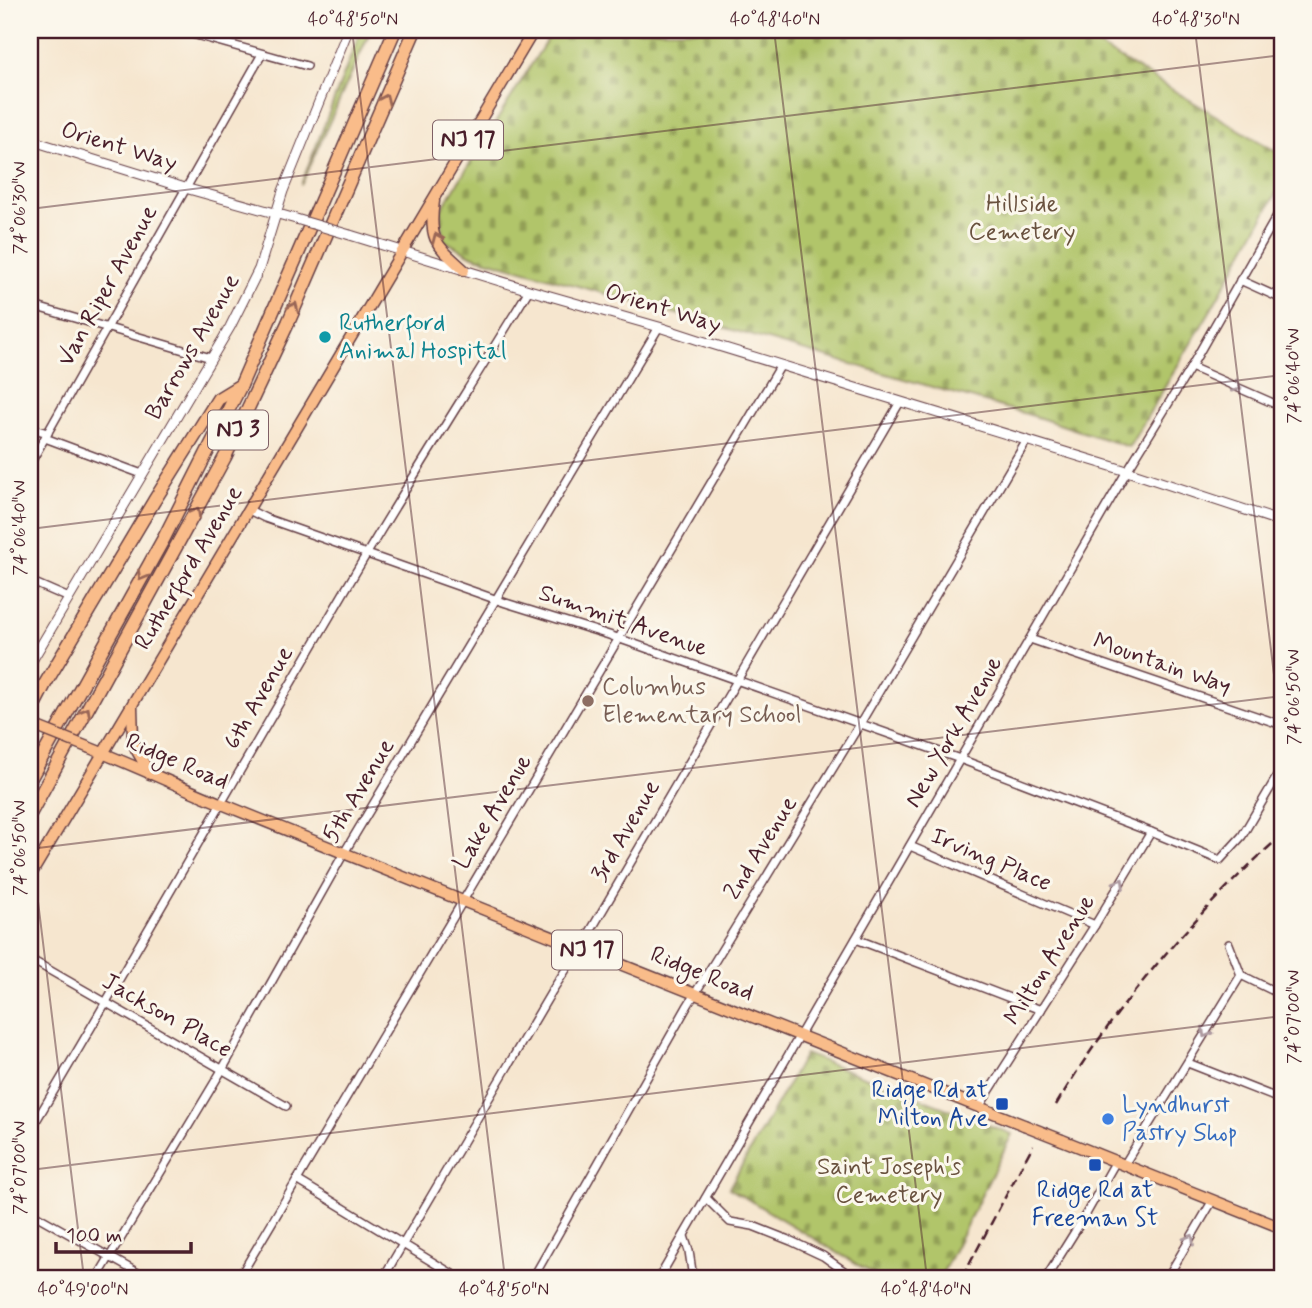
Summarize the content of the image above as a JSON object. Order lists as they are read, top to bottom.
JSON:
{
  "streets": {
    "highway": ["NJ 3"],
    "main road": ["NJ 17", "Rutherford Avenue", "Ridge Road"],
    "street": [
      "Orient Way",
      "Van Riper Avenue",
      "Barrows Avenue",
      "Summit Avenue",
      "Mountain Way",
      "6th Avenue",
      "New York Avenue",
      "5th Avenue",
      "Lake Avenue",
      "3rd Avenue",
      "2nd Avenue",
      "Irving Place",
      "Milton Avenue",
      "Jackson Place"
    ]
  },
  "crossings": [
    ["Orient Way", "Van Riper Avenue"],
    ["Orient Way", "Barrows Avenue"],
    ["Orient Way", "Rutherford Avenue"],
    ["Orient Way", "6th Avenue"],
    ["Orient Way", "New York Avenue"],
    ["Orient Way", "5th Avenue"],
    ["Orient Way", "Lake Avenue"],
    ["Orient Way", "3rd Avenue"],
    ["Orient Way", "2nd Avenue"],
    ["Rutherford Avenue", "Summit Avenue"],
    ["Rutherford Avenue", "Ridge Road"],
    ["Summit Avenue", "6th Avenue"],
    ["Summit Avenue", "New York Avenue"],
    ["Summit Avenue", "5th Avenue"],
    ["Summit Avenue", "Lake Avenue"],
    ["Summit Avenue", "3rd Avenue"],
    ["Summit Avenue", "2nd Avenue"],
    ["Summit Avenue", "Milton Avenue"],
    ["Mountain Way", "New York Avenue"],
    ["6th Avenue", "Ridge Road"],
    ["6th Avenue", "Jackson Place"],
    ["New York Avenue", "Ridge Road"],
    ["New York Avenue", "Irving Place"],
    ["Ridge Road", "5th Avenue"],
    ["Ridge Road", "Lake Avenue"],
    ["Ridge Road", "3rd Avenue"],
    ["Ridge Road", "2nd Avenue"],
    ["Ridge Road", "Milton Avenue"],
    ["5th Avenue", "Jackson Place"],
    ["Irving Place", "Milton Avenue"]
  ],
  "parks": ["Hillside Cemetery", "Saint Joseph's Cemetery"],
  "places": {
    "other": ["Rutherford Animal Hospital", "Columbus Elementary School", "Lyndhurst Pastry Shop"],
    "transit": ["Ridge Rd at Milton Ave", "Ridge Rd at Freeman St"]
  },
  "scale_bar": "100 m",
  "coordinates": [
    "40°48'50\"N",
    "40°48'40\"N",
    "40°48'30\"N",
    "74°06'30\"W",
    "74°06'40\"W",
    "74°06'50\"W",
    "74°07'00\"W",
    "40°49'00\"N"
  ]
}
